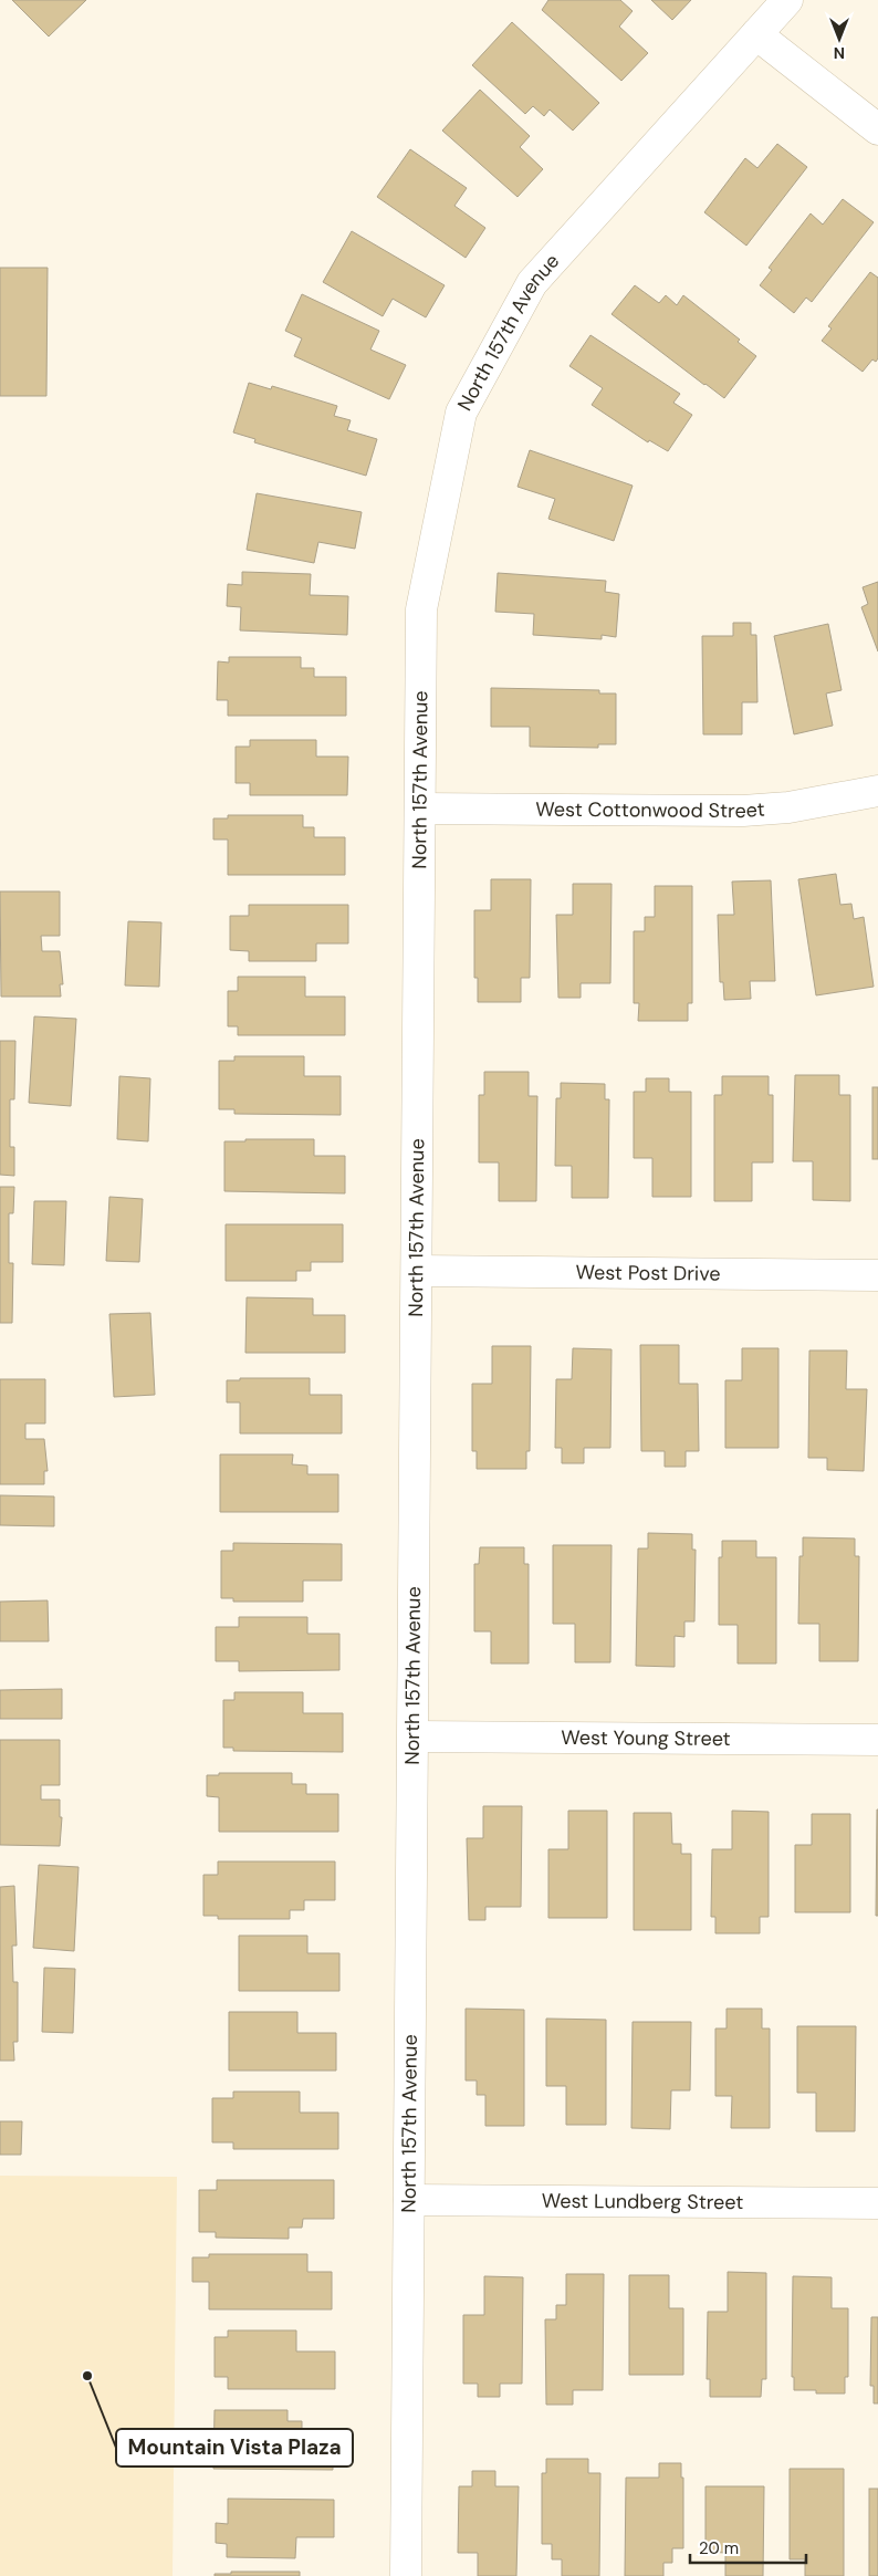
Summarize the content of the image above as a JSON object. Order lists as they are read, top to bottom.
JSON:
{
  "streets": {
    "street": [
      "North 157th Avenue",
      "West Cottonwood Street",
      "West Post Drive",
      "West Young Street",
      "West Lundberg Street"
    ]
  },
  "crossings": [
    ["North 157th Avenue", "West Cottonwood Street"],
    ["North 157th Avenue", "West Post Drive"],
    ["North 157th Avenue", "West Young Street"],
    ["North 157th Avenue", "West Lundberg Street"]
  ],
  "places": ["Mountain Vista Plaza"],
  "scale_bar": "20 m",
  "north": "bottom"
}
